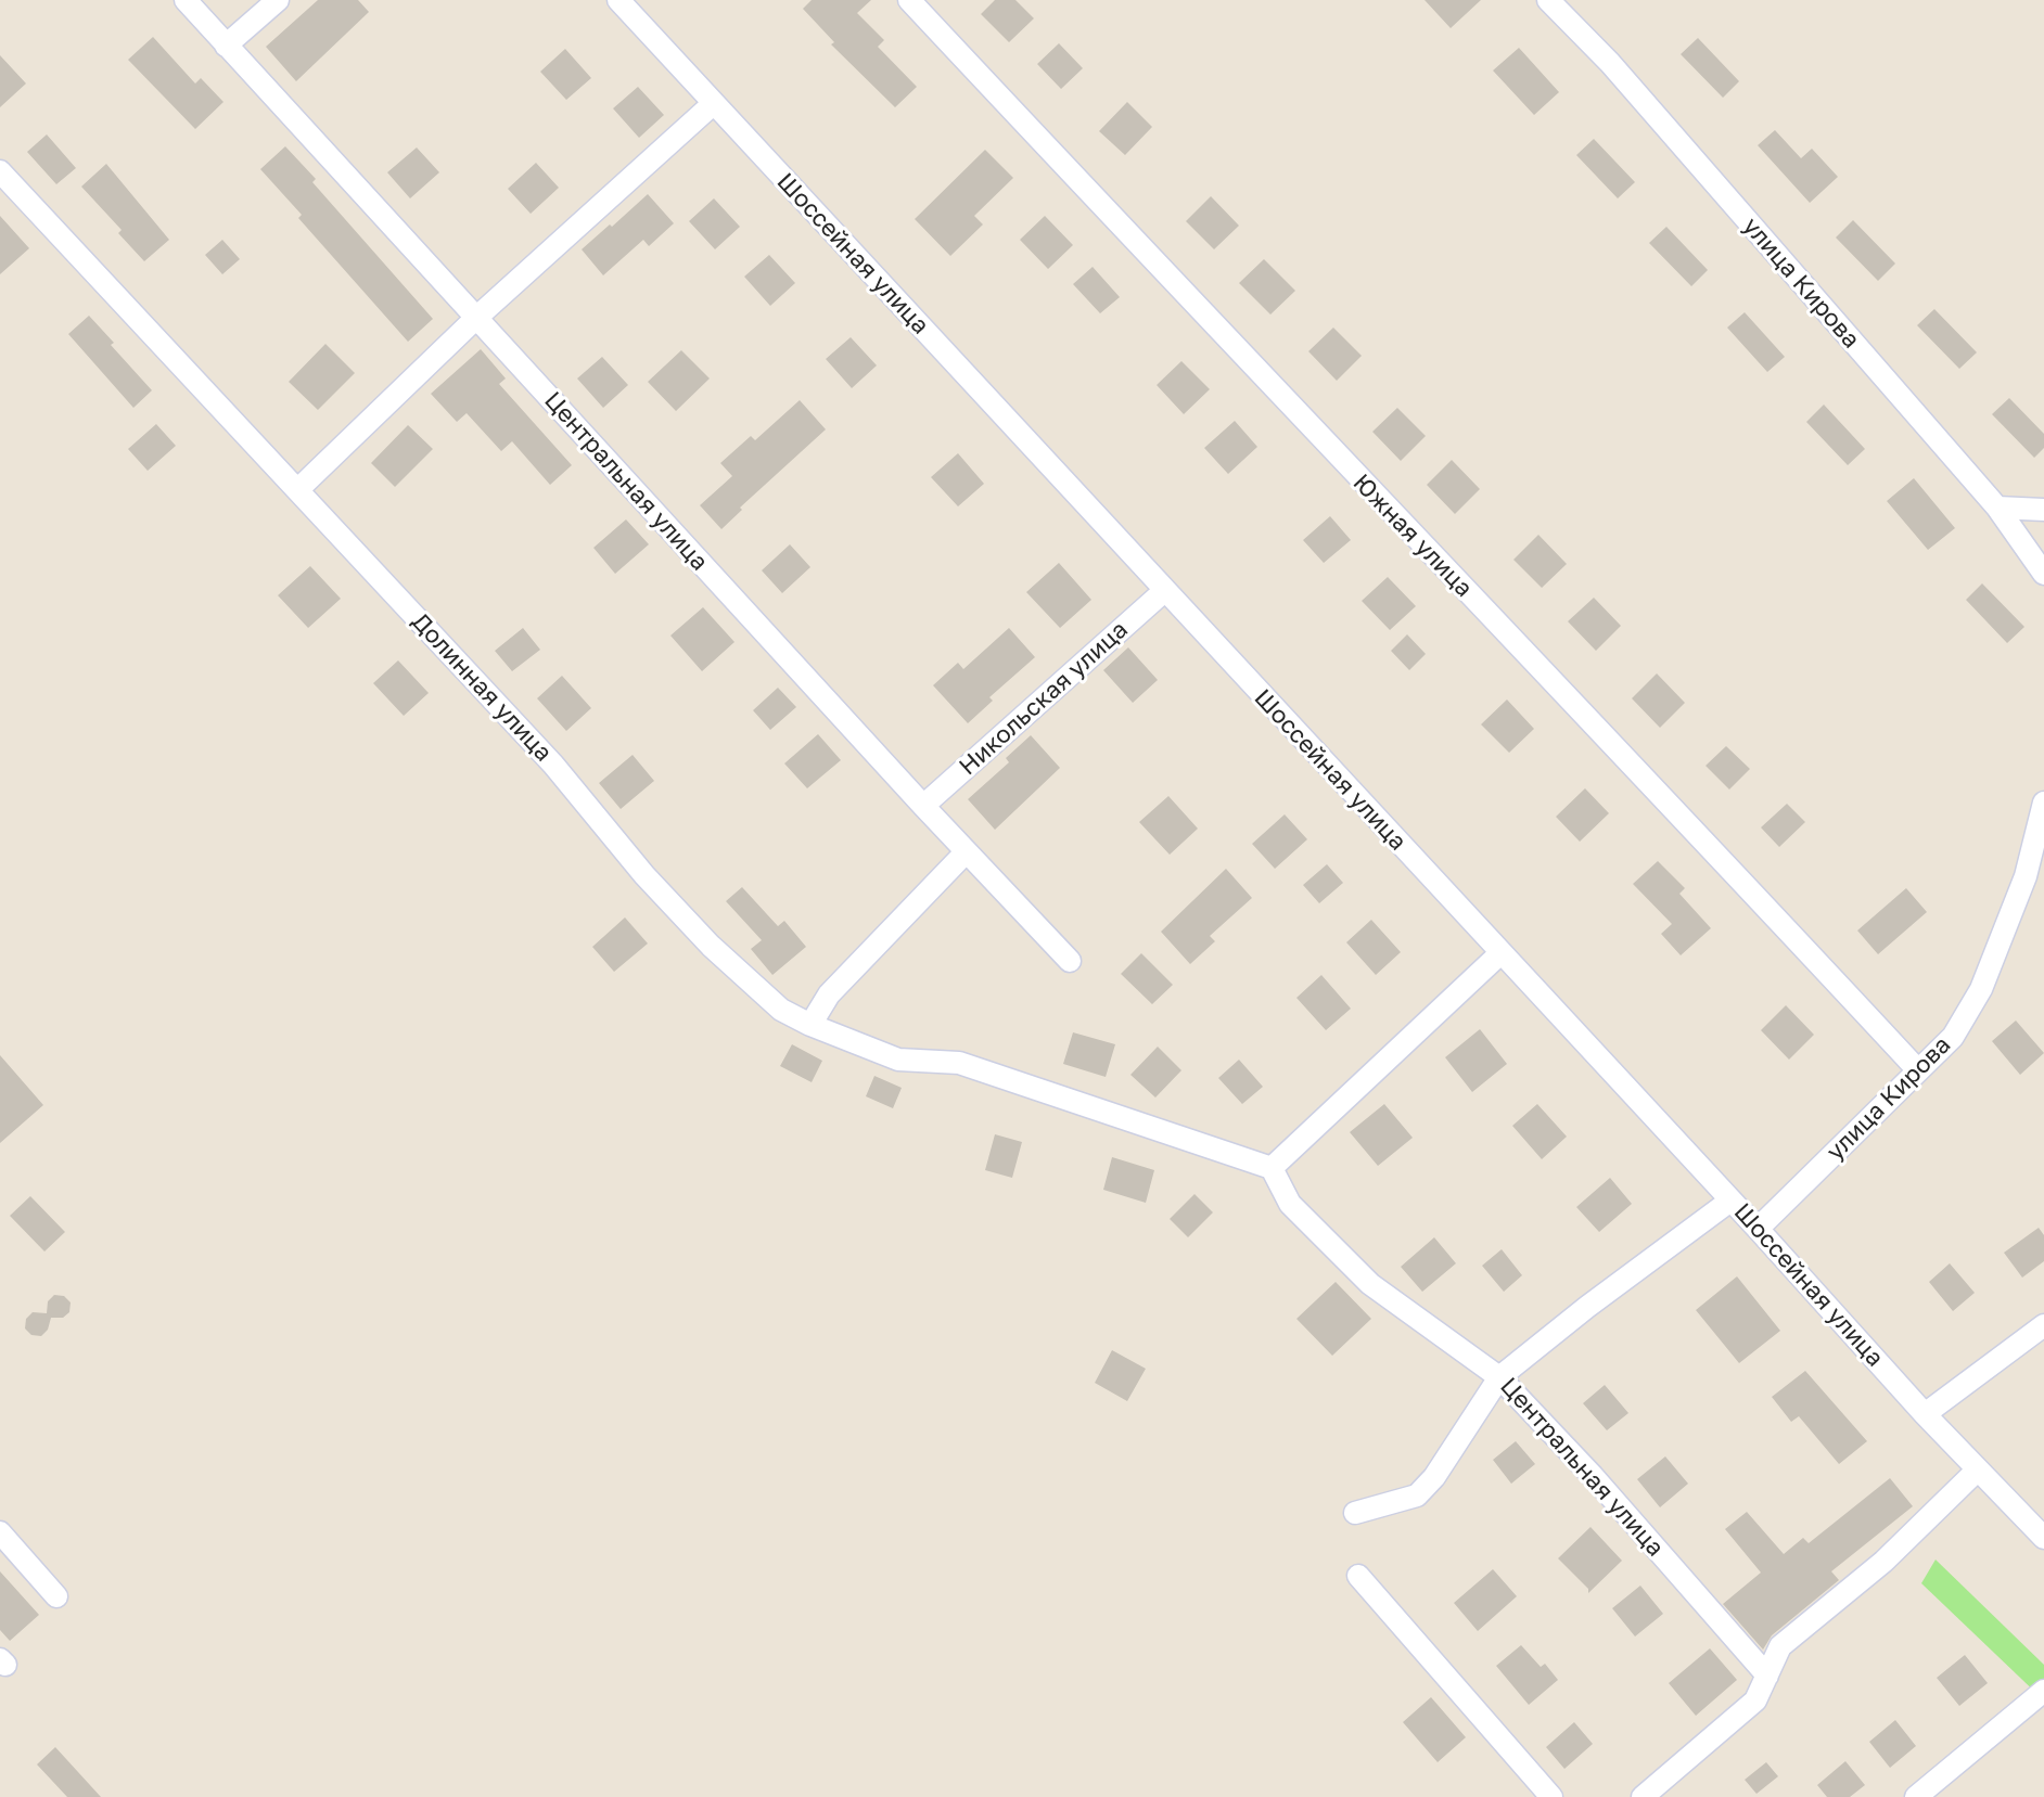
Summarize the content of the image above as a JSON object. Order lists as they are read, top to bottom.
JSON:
{
  "streets": {
    "street": [
      "Шоссейная улица",
      "улица Кирова",
      "Центральная улица",
      "Южная улица",
      "Долинная улица",
      "Никольская улица"
    ]
  },
  "crossings": [
    ["Шоссейная улица", "улица Кирова"],
    ["Шоссейная улица", "Никольская улица"],
    ["улица Кирова", "Южная улица"],
    ["Центральная улица", "Долинная улица"],
    ["Центральная улица", "Никольская улица"]
  ]
}
